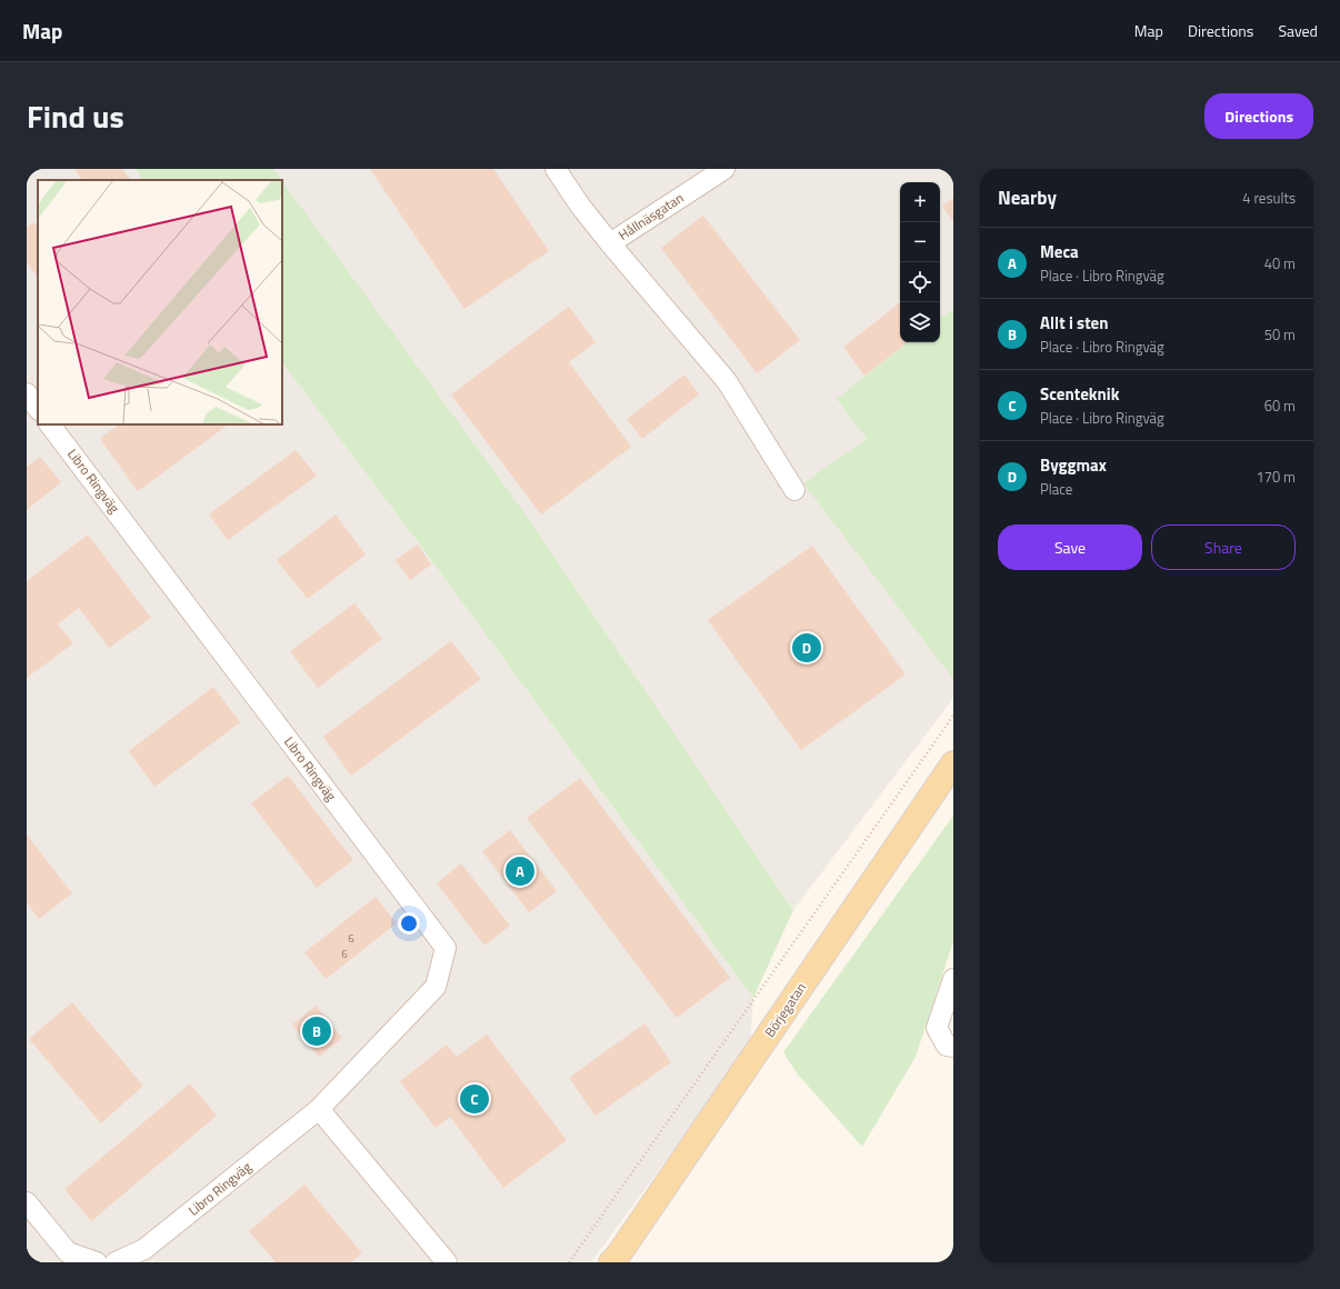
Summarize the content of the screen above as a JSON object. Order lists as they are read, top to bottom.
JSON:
{
  "streets": {
    "main road": ["Börjegatan"],
    "street": ["Hållnäsgatan", "Libro Ringväg"]
  },
  "house_numbers": ["6", "6"],
  "page": {
    "header": "Map",
    "nav": ["Map", "Directions", "Saved"],
    "title": "Find us",
    "buttons": [
      "Directions",
      ["Save", "Share"]
    ],
    "heading": ["Nearby", "4 results"],
    "map_buttons": ["+", "−"],
    "list": [
      {
        "mark": "A",
        "name": "Meca",
        "note": "Place · Libro Ringväg",
        "value": "40 m"
      },
      {
        "mark": "B",
        "name": "Allt i sten",
        "note": "Place · Libro Ringväg",
        "value": "50 m"
      },
      {
        "mark": "C",
        "name": "Scenteknik",
        "note": "Place · Libro Ringväg",
        "value": "60 m"
      },
      {
        "mark": "D",
        "name": "Byggmax",
        "note": "Place",
        "value": "170 m"
      }
    ],
    "pins": [
      "D",
      "A",
      "B",
      "C"
    ]
  }
}
